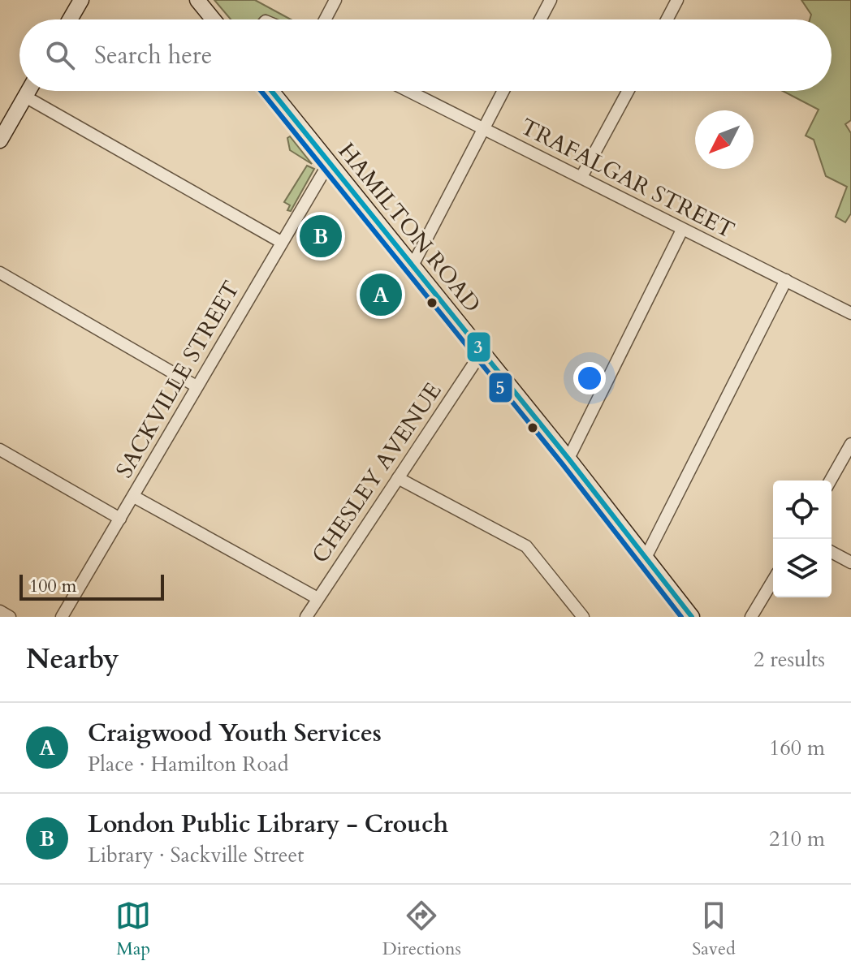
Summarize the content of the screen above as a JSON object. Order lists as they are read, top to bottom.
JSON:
{
  "streets": {
    "main road": ["HAMILTON ROAD"],
    "street": ["TRAFALGAR STREET", "SACKVILLE STREET", "CHESLEY AVENUE"]
  },
  "crossings": [
    ["HAMILTON ROAD", "SACKVILLE STREET"],
    ["HAMILTON ROAD", "CHESLEY AVENUE"]
  ],
  "lines": ["transit line 3", "transit line 5"],
  "scale_bar": "100 m",
  "north": "bottom left",
  "page": {
    "search": "Search here",
    "pins": ["B", "A"],
    "scale": "100 m",
    "heading": ["Nearby", "2 results"],
    "list": [
      {
        "mark": "A",
        "name": "Craigwood Youth Services",
        "note": "Place · Hamilton Road",
        "value": "160 m"
      },
      {
        "mark": "B",
        "name": "London Public Library - Crouch",
        "note": "Library · Sackville Street",
        "value": "210 m"
      }
    ],
    "nav": ["Map", "Directions", "Saved"]
  }
}
